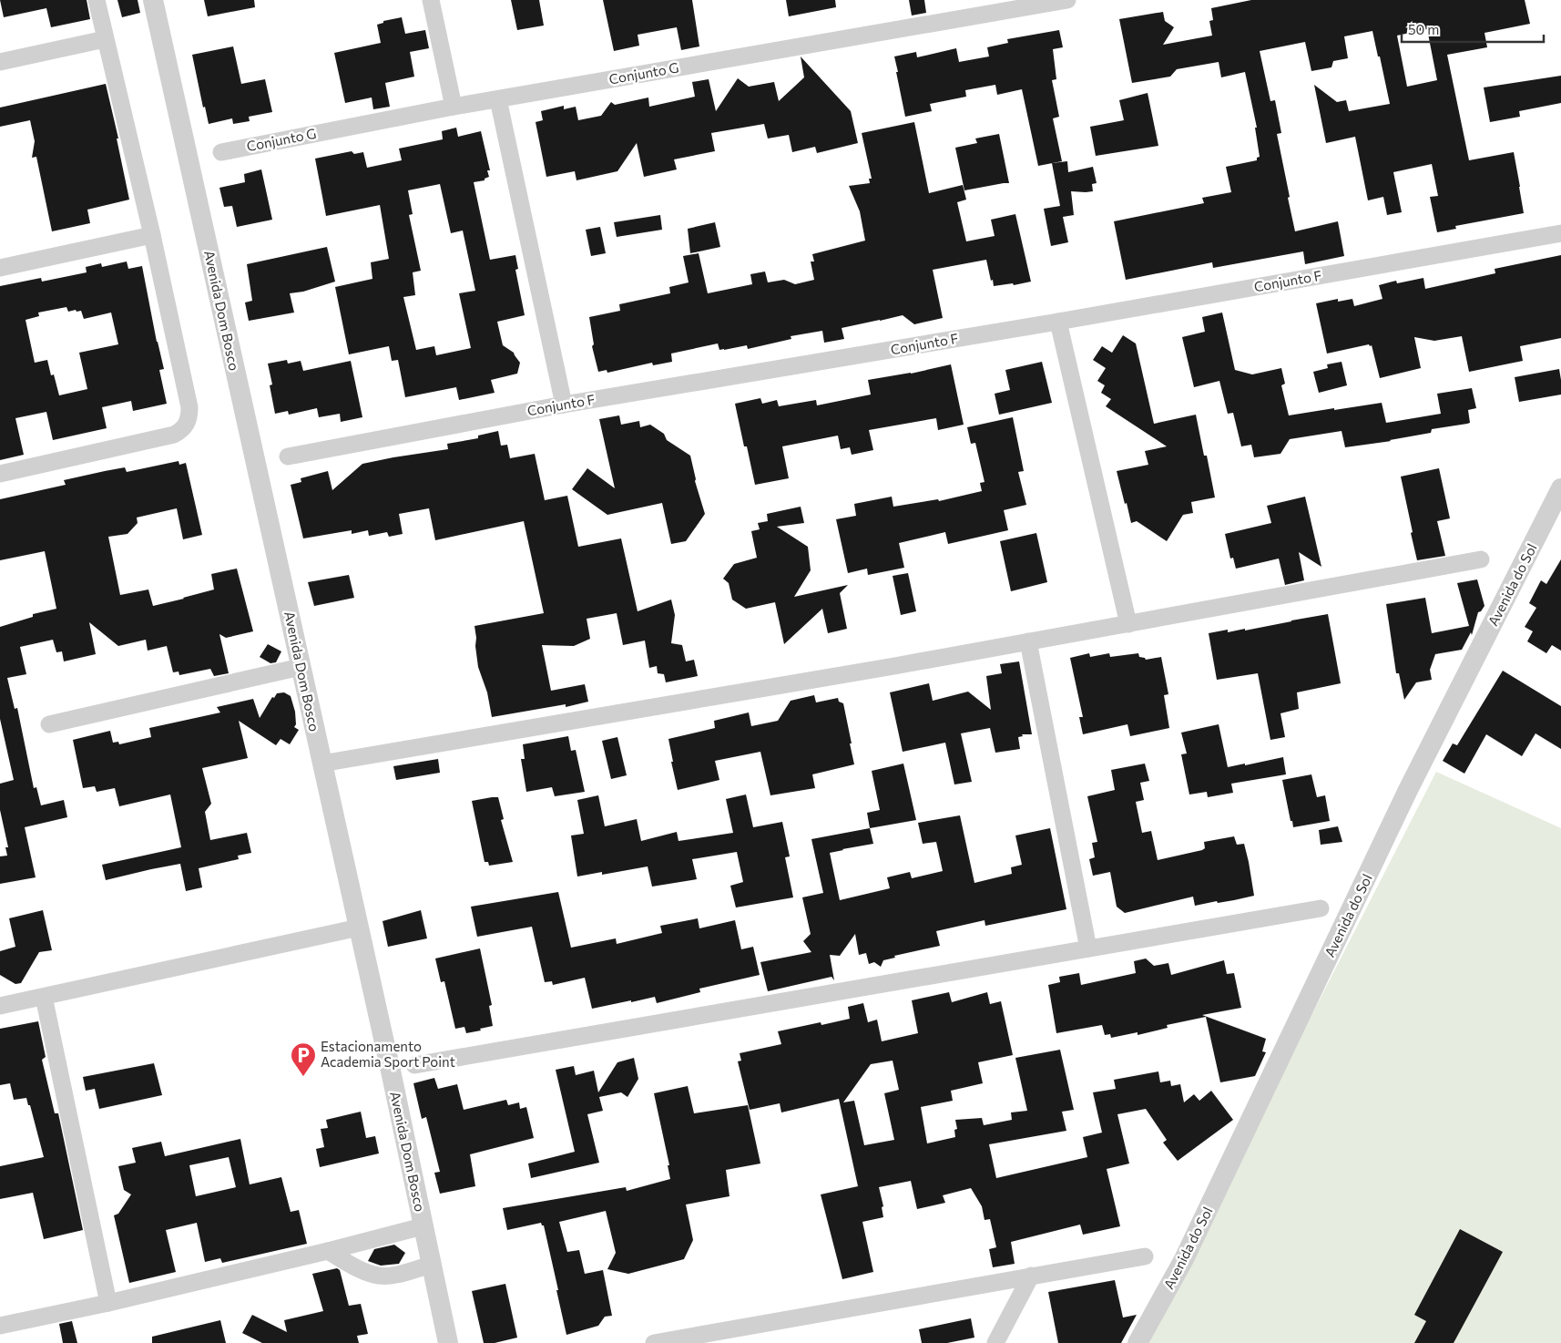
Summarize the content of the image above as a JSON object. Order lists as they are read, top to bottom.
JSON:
{
  "streets": {
    "street": [
      "Conjunto G",
      "Conjunto F",
      "Avenida Dom Bosco",
      "Avenida do Sol"
    ]
  },
  "places": {
    "parking": ["Estacionamento Academia Sport Point"]
  },
  "scale_bar": "50 m"
}
